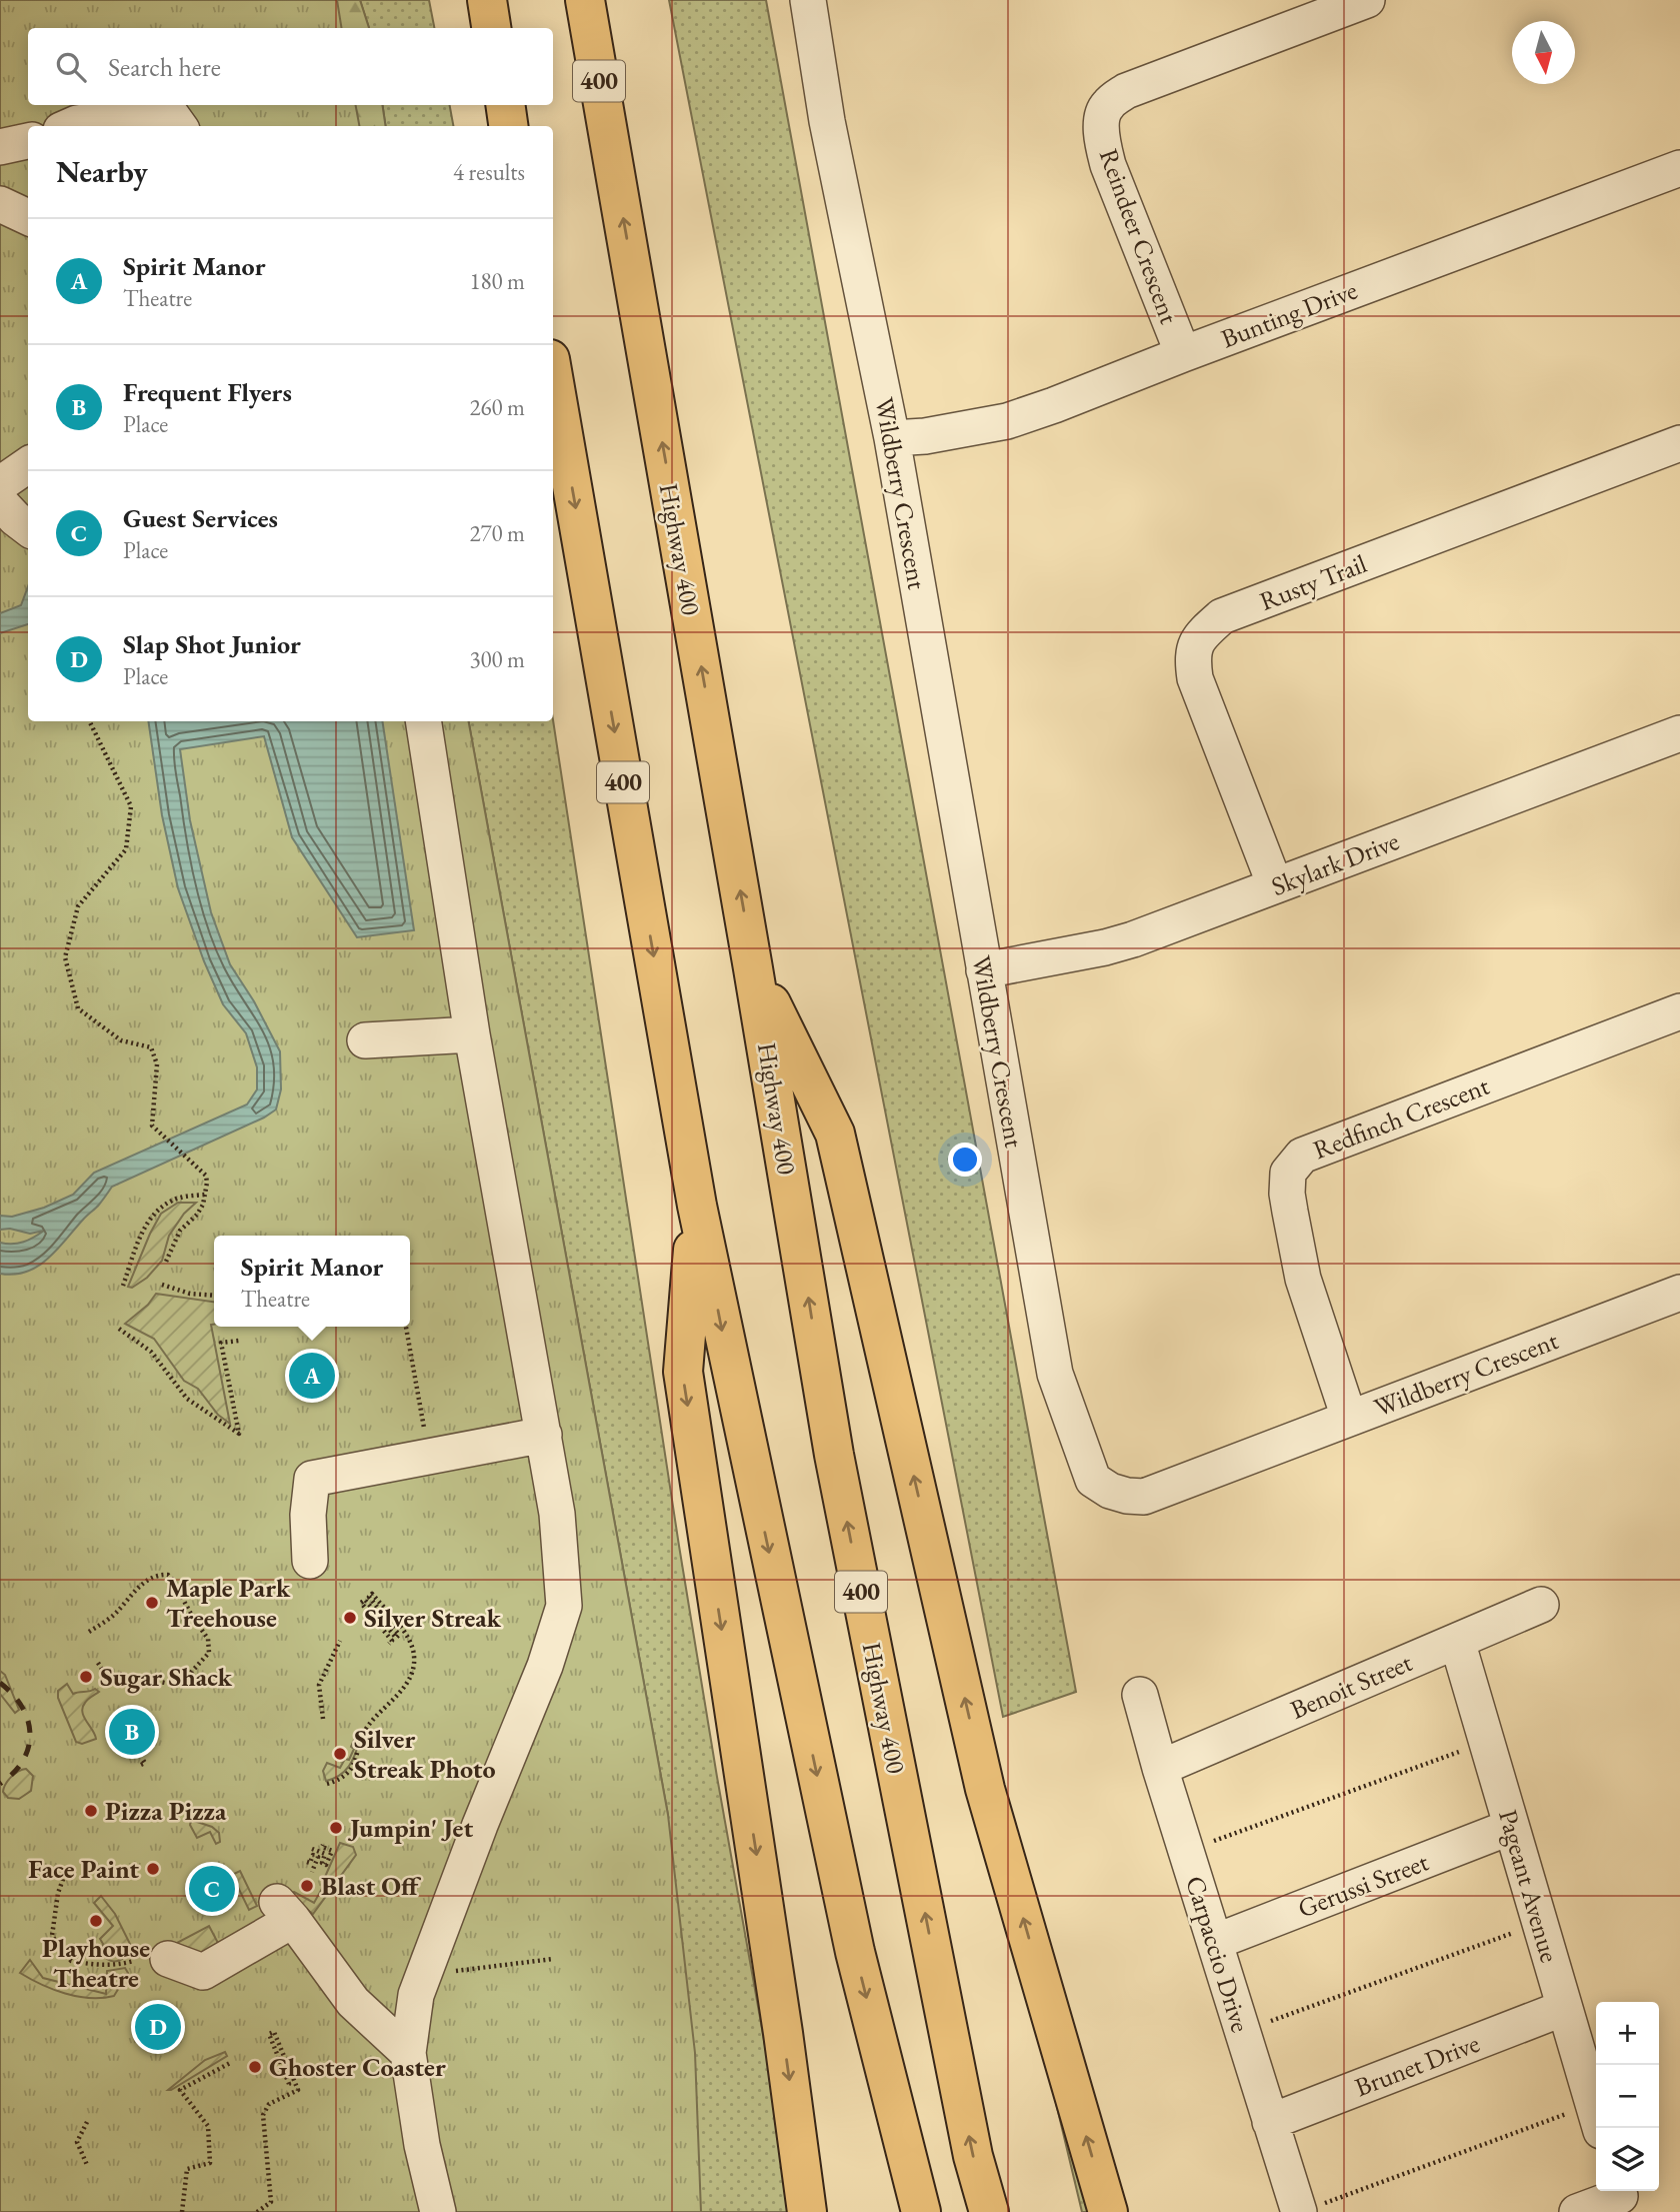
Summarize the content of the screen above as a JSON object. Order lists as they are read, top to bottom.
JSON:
{
  "streets": {
    "highway": ["400", "Highway 400"],
    "street": [
      "Reindeer Crescent",
      "Bunting Drive",
      "Wildberry Crescent",
      "Rusty Trail",
      "Skylark Drive",
      "Redfinch Crescent",
      "Benoit Street",
      "Gerussi Street",
      "Pageant Avenue",
      "Carpaccio Drive",
      "Brunet Drive"
    ]
  },
  "crossings": [
    ["Reindeer Crescent", "Bunting Drive"],
    ["Bunting Drive", "Wildberry Crescent"],
    ["Wildberry Crescent", "Skylark Drive"],
    ["Wildberry Crescent", "Redfinch Crescent"],
    ["Rusty Trail", "Skylark Drive"],
    ["Benoit Street", "Pageant Avenue"],
    ["Benoit Street", "Carpaccio Drive"],
    ["Gerussi Street", "Pageant Avenue"],
    ["Gerussi Street", "Carpaccio Drive"],
    ["Pageant Avenue", "Brunet Drive"],
    ["Carpaccio Drive", "Brunet Drive"]
  ],
  "places": [
    "Maple Park Treehouse",
    "Silver Streak",
    "Sugar Shack",
    "Silver Streak Photo",
    "Pizza Pizza",
    "Jumpin' Jet",
    "Face Paint",
    "Blast Off",
    "Playhouse Theatre",
    "Ghoster Coaster"
  ],
  "north": "bottom",
  "page": {
    "search": "Search here",
    "heading": ["Nearby", "4 results"],
    "list": [
      {
        "mark": "A",
        "name": "Spirit Manor",
        "note": "Theatre",
        "value": "180 m"
      },
      {
        "mark": "B",
        "name": "Frequent Flyers",
        "note": "Place",
        "value": "260 m"
      },
      {
        "mark": "C",
        "name": "Guest Services",
        "note": "Place",
        "value": "270 m"
      },
      {
        "mark": "D",
        "name": "Slap Shot Junior",
        "note": "Place",
        "value": "300 m"
      }
    ],
    "popup": ["Spirit Manor", "Theatre"],
    "pins": [
      "A",
      "B",
      "C",
      "D"
    ],
    "map_buttons": ["+", "−"]
  }
}
